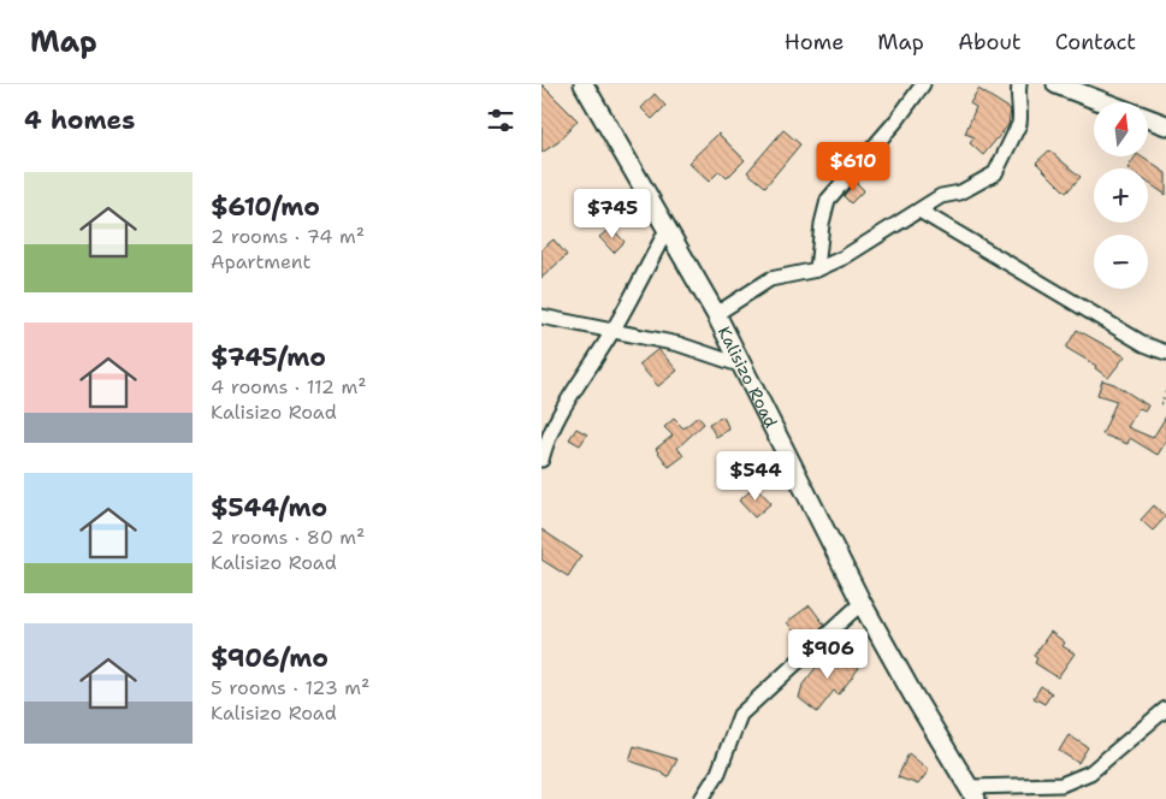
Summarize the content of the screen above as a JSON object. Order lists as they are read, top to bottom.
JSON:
{
  "streets": {
    "street": ["Kalisizo Road"]
  },
  "north": "top",
  "page": {
    "header": "Map",
    "nav": [
      "Home",
      "Map",
      "About",
      "Contact"
    ],
    "heading": "4 homes",
    "map_buttons": ["+", "−"],
    "price": [
      "$610",
      "$745",
      "$544",
      "$906"
    ],
    "list": [
      {
        "name": "$610/mo",
        "note": "2 rooms · 74 m² · Apartment"
      },
      {
        "name": "$745/mo",
        "note": "4 rooms · 112 m² · Kalisizo Road"
      },
      {
        "name": "$544/mo",
        "note": "2 rooms · 80 m² · Kalisizo Road"
      },
      {
        "name": "$906/mo",
        "note": "5 rooms · 123 m² · Kalisizo Road"
      }
    ]
  }
}
